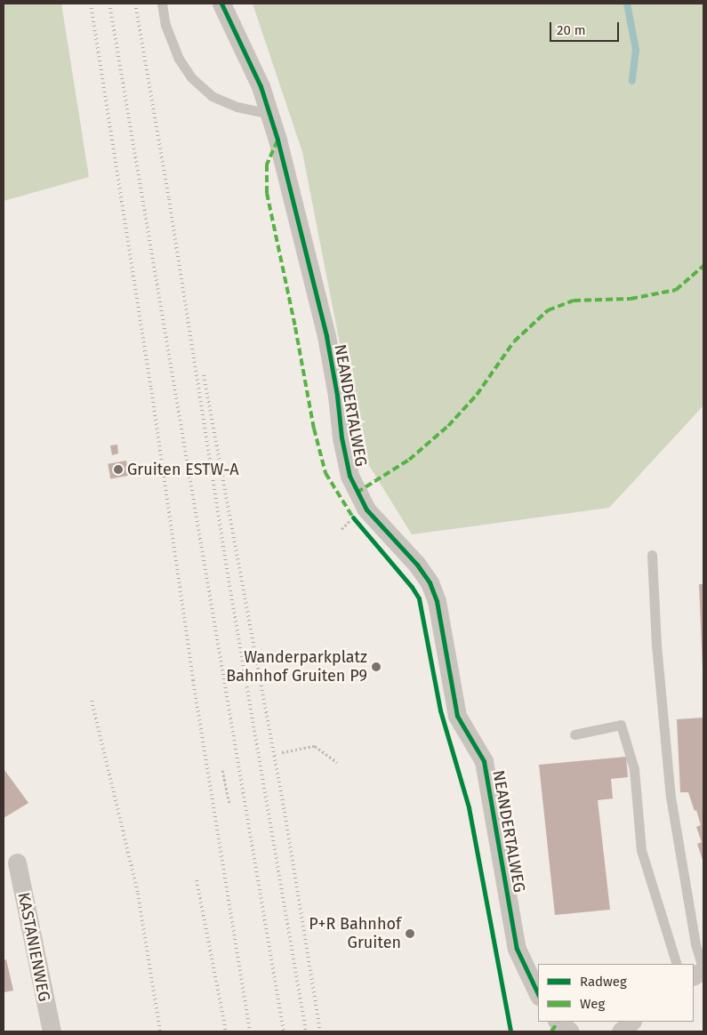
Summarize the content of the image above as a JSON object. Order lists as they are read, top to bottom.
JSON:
{
  "streets": {
    "street": ["NEANDERTALWEG", "KASTANIENWEG"]
  },
  "places": ["Gruiten ESTW-A", "Wanderparkplatz Bahnhof Gruiten P9", "P+R Bahnhof Gruiten"],
  "legend": ["Radweg", "Weg"],
  "scale_bar": "20 m"
}
